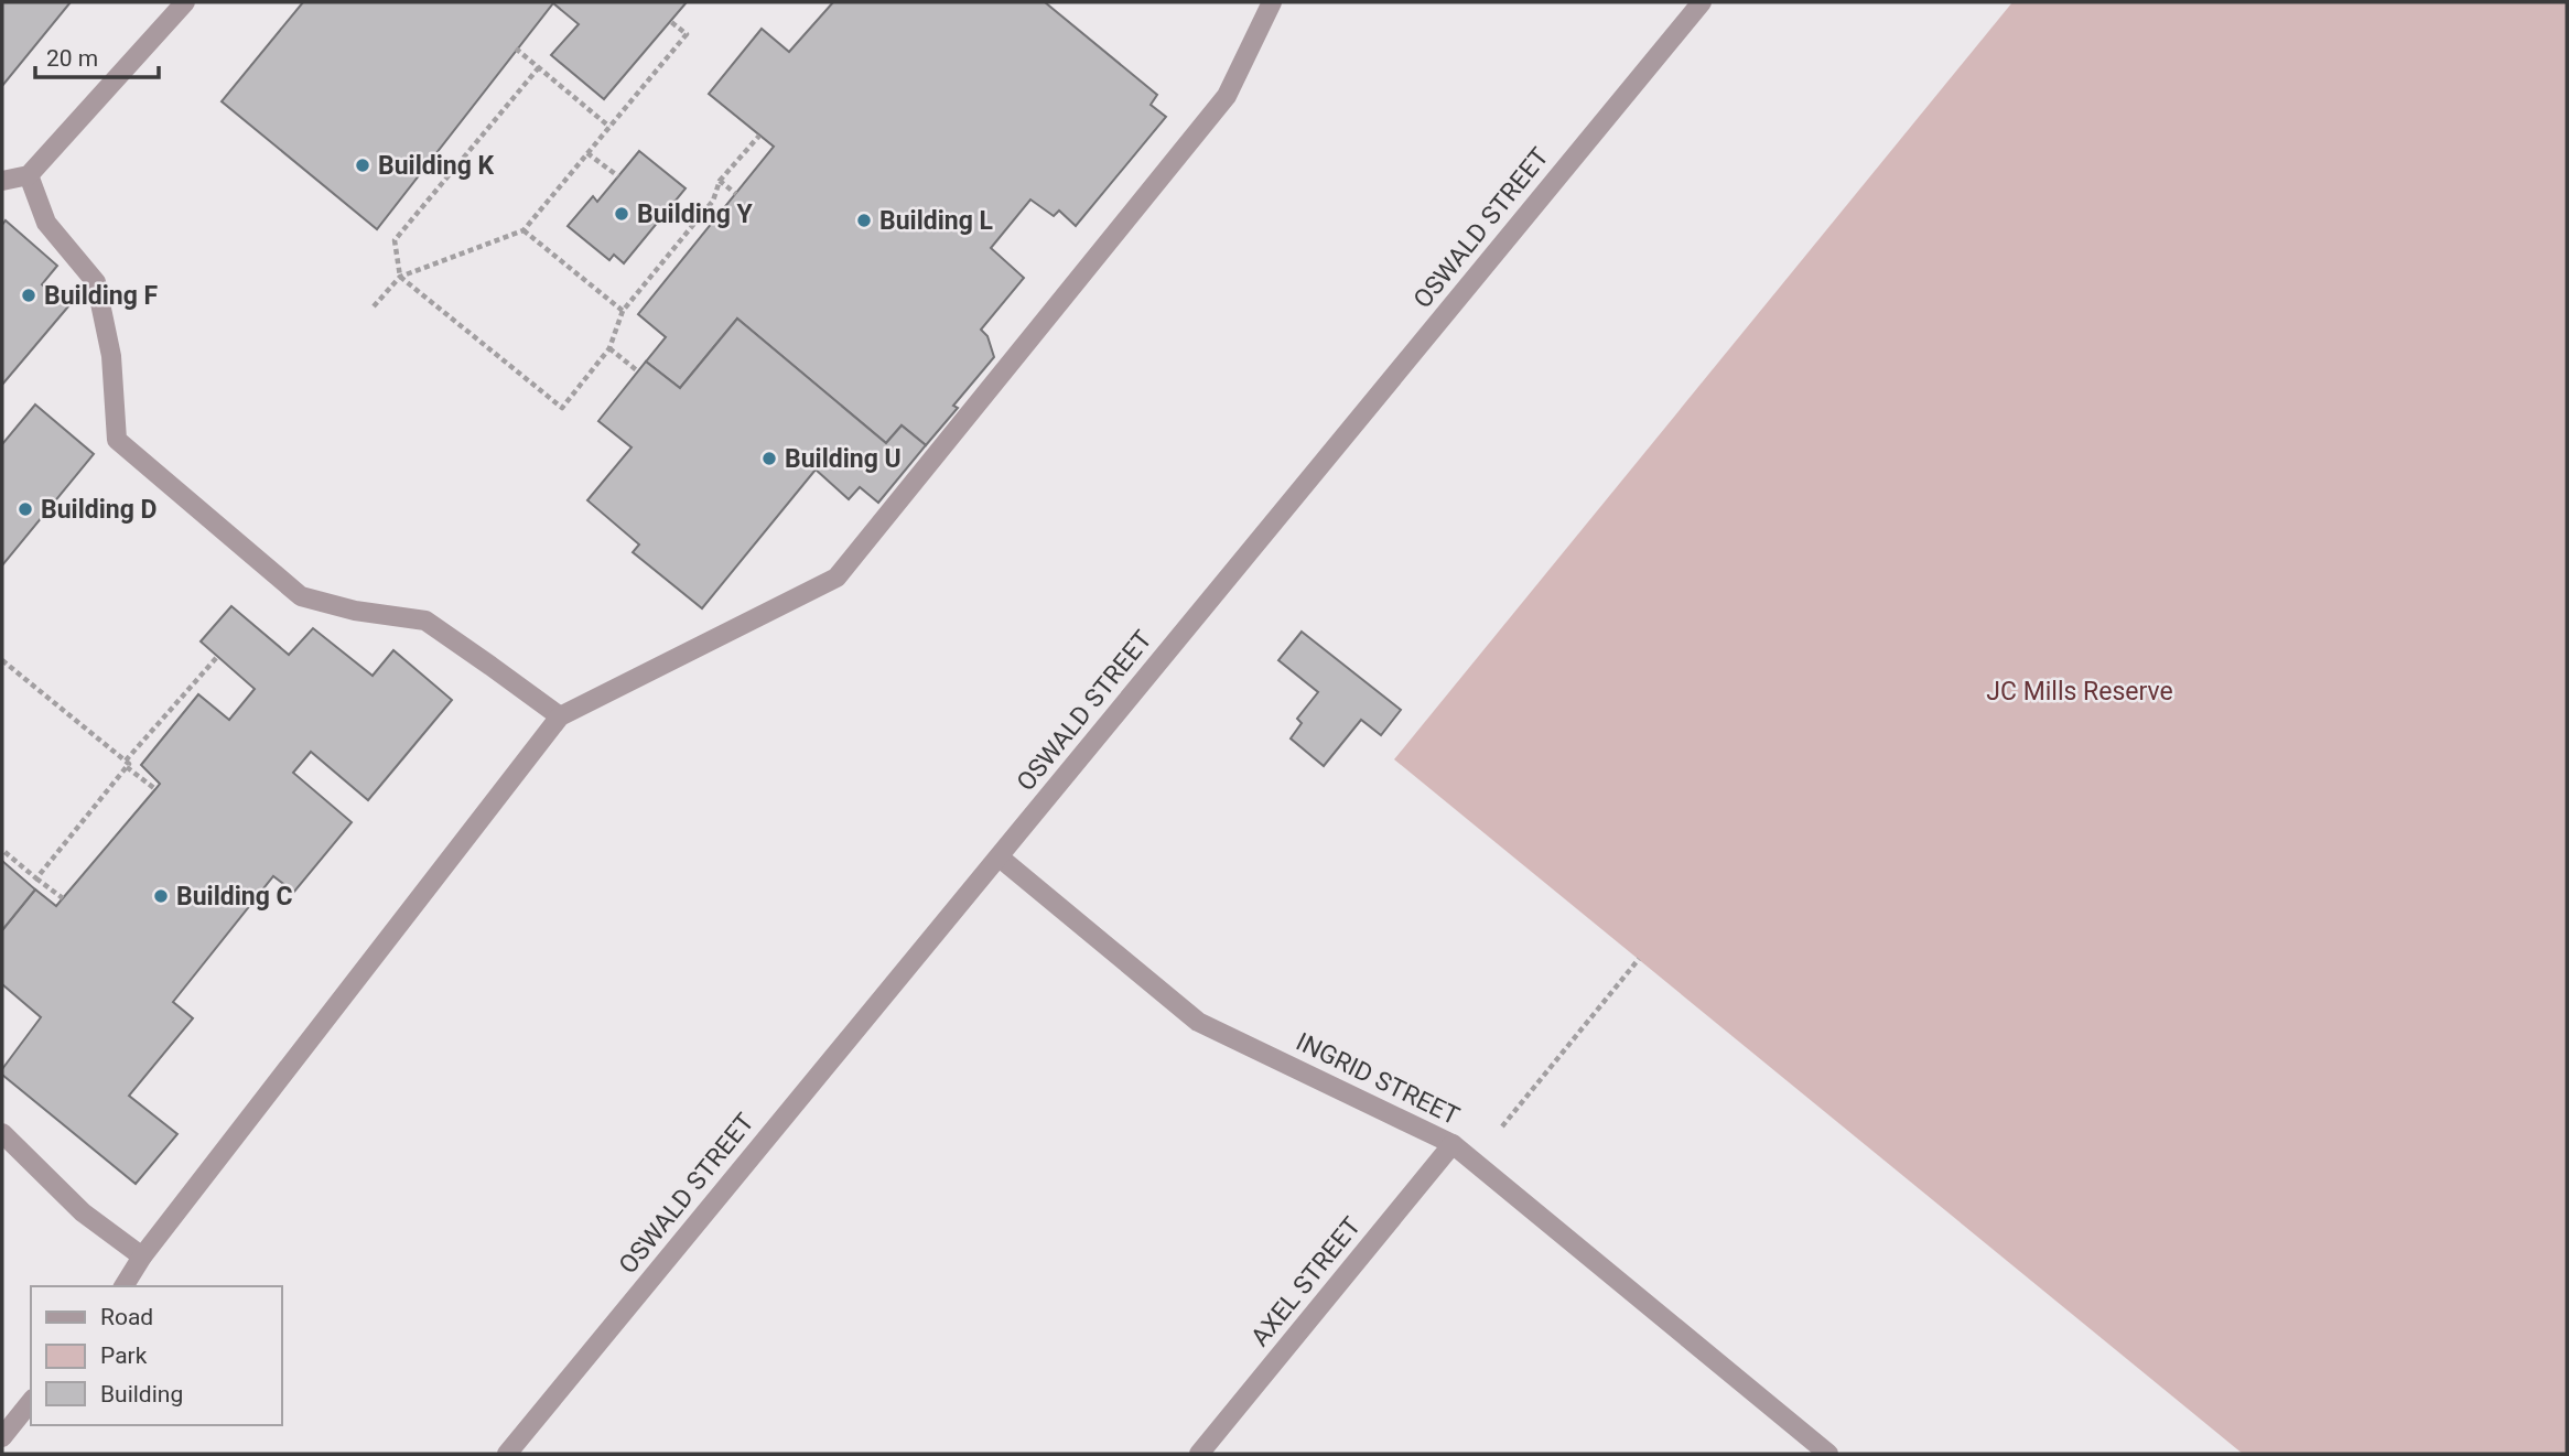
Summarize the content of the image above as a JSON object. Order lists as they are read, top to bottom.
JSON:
{
  "streets": {
    "street": ["OSWALD STREET", "INGRID STREET", "AXEL STREET"]
  },
  "crossings": [
    ["OSWALD STREET", "INGRID STREET"],
    ["INGRID STREET", "AXEL STREET"]
  ],
  "parks": ["JC Mills Reserve"],
  "places": [
    "Building K",
    "Building Y",
    "Building L",
    "Building F",
    "Building U",
    "Building D",
    "Building C"
  ],
  "legend": ["Road", "Park", "Building"],
  "scale_bar": "20 m"
}
